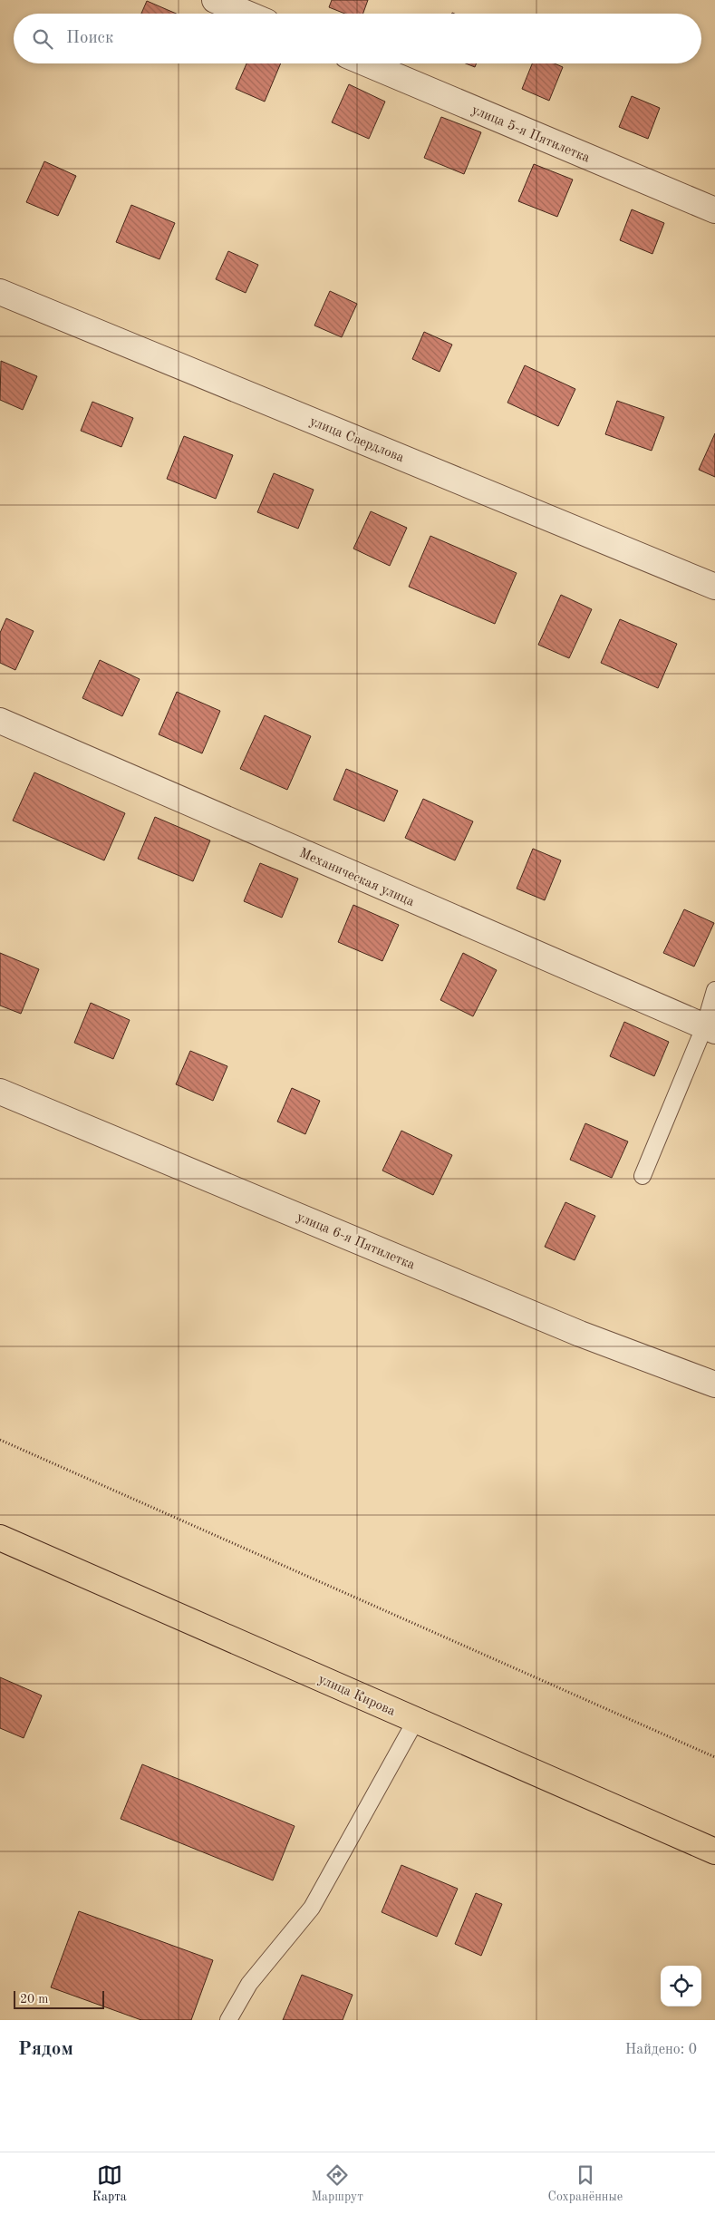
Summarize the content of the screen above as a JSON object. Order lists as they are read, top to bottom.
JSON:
{
  "streets": {
    "main road": ["улица Кирова"],
    "street": [
      "улица 5-я Пятилетка",
      "улица Свердлова",
      "Механическая улица",
      "улица 6-я Пятилетка"
    ]
  },
  "scale_bar": "20 m",
  "page": {
    "search": "Поиск",
    "scale": "20 m",
    "heading": ["Рядом", "Найдено: 0"],
    "nav": ["Карта", "Маршрут", "Сохранённые"]
  }
}
